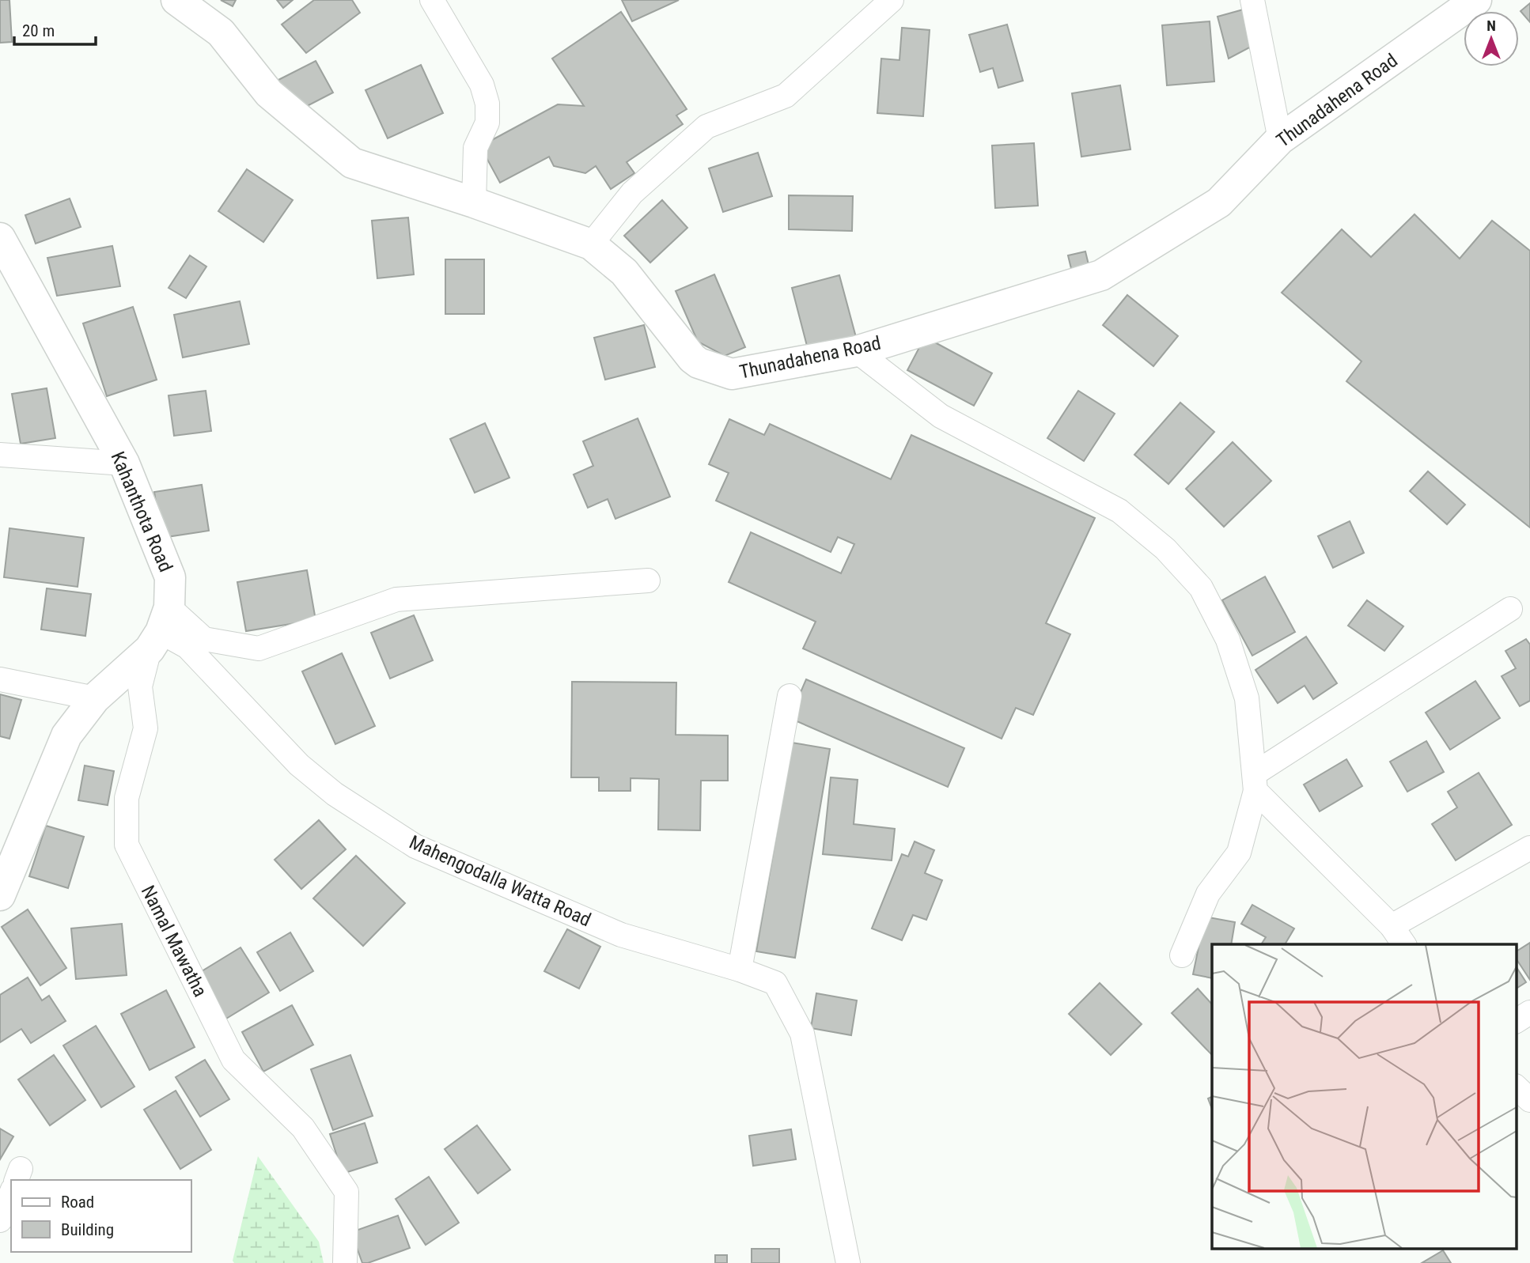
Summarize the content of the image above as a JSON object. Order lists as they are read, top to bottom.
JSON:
{
  "streets": {
    "street": [
      "Thunadahena Road",
      "Kahanthota Road",
      "Mahengodalla Watta Road",
      "Namal Mawatha"
    ]
  },
  "crossings": [
    ["Kahanthota Road", "Mahengodalla Watta Road"],
    ["Kahanthota Road", "Namal Mawatha"],
    ["Mahengodalla Watta Road", "Namal Mawatha"]
  ],
  "legend": ["Road", "Building"],
  "scale_bar": "20 m",
  "north": "top"
}
